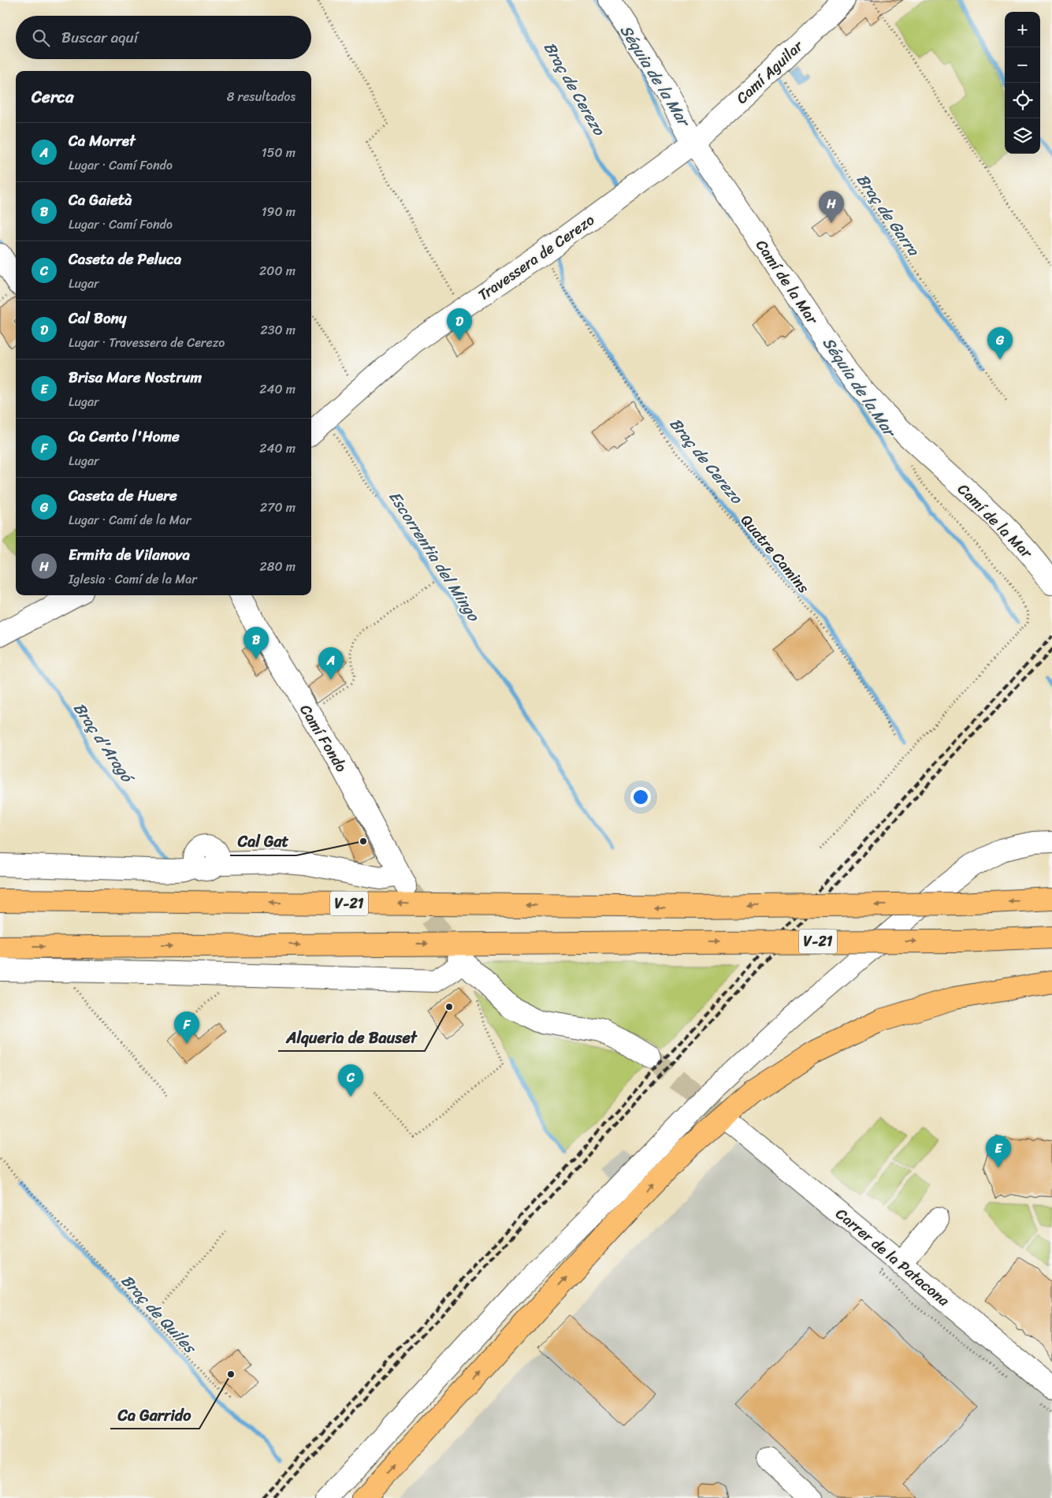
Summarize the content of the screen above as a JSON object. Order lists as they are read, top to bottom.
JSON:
{
  "streets": {
    "main road": ["V-21"],
    "street": [
      "Camí Aguilar",
      "Travessera de Cerezo",
      "Camí de la Mar",
      "Camí Fondo",
      "Carrer de la Patacona"
    ],
    "path": ["Quatre Camins"]
  },
  "crossings": [
    ["Camí Aguilar", "Travessera de Cerezo"],
    ["Camí Aguilar", "Camí de la Mar"],
    ["Travessera de Cerezo", "Camí de la Mar"],
    ["Travessera de Cerezo", "Quatre Camins"]
  ],
  "water": [
    "Séquia de la Mar",
    "Braç de Cerezo",
    "Braç de Garra",
    "Escorrentia del Mingo",
    "Braç d'Aragó",
    "Braç de Quiles"
  ],
  "places": ["Cal Gat", "Alqueria de Bauset", "Ca Garrido"],
  "page": {
    "map_buttons": ["+", "−"],
    "search": "Buscar aquí",
    "heading": ["Cerca", "8 resultados"],
    "list": [
      {
        "mark": "A",
        "name": "Ca Morret",
        "note": "Lugar · Camí Fondo",
        "value": "150 m"
      },
      {
        "mark": "B",
        "name": "Ca Gaietà",
        "note": "Lugar · Camí Fondo",
        "value": "190 m"
      },
      {
        "mark": "C",
        "name": "Caseta de Peluca",
        "note": "Lugar",
        "value": "200 m"
      },
      {
        "mark": "D",
        "name": "Cal Bony",
        "note": "Lugar · Travessera de Cerezo",
        "value": "230 m"
      },
      {
        "mark": "E",
        "name": "Brisa Mare Nostrum",
        "note": "Lugar",
        "value": "240 m"
      },
      {
        "mark": "F",
        "name": "Ca Cento l'Home",
        "note": "Lugar",
        "value": "240 m"
      },
      {
        "mark": "G",
        "name": "Caseta de Huere",
        "note": "Lugar · Camí de la Mar",
        "value": "270 m"
      },
      {
        "mark": "H",
        "name": "Ermita de Vilanova",
        "note": "Iglesia · Camí de la Mar",
        "value": "280 m"
      }
    ],
    "pins": [
      "H",
      "D",
      "G",
      "B",
      "A",
      "F",
      "C",
      "E"
    ]
  }
}
